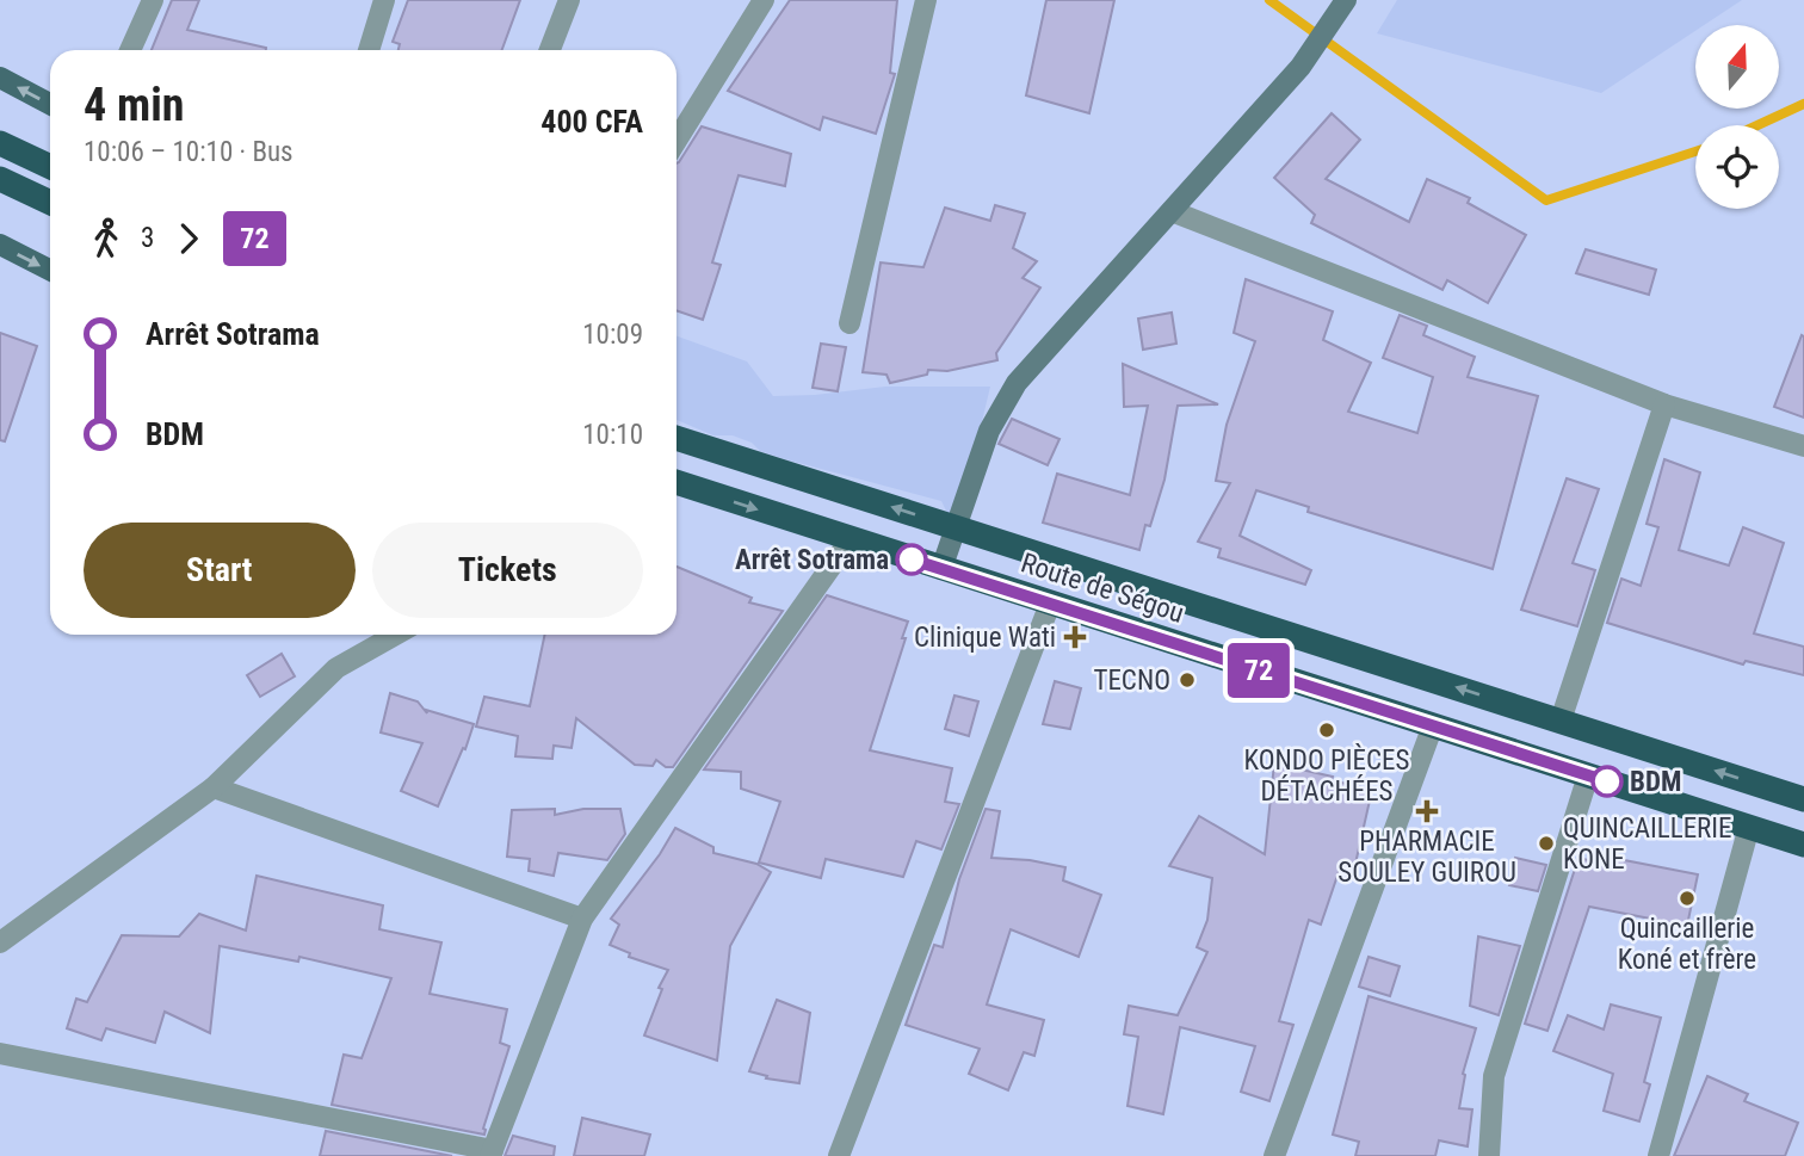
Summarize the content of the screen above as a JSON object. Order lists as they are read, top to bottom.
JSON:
{
  "streets": {
    "highway": ["Route de Ségou"]
  },
  "places": {
    "other": [
      "Arrêt Sotrama",
      "TECNO",
      "KONDO PIÈCES DÉTACHÉES",
      "BDM",
      "QUINCAILLERIE KONE",
      "Quincaillerie Koné et frère"
    ],
    "health": ["Clinique Wati", "PHARMACIE SOULEY GUIROU"]
  },
  "lines": ["bus line 72"],
  "north": "top",
  "page": {
    "on_map": "72",
    "heading": ["4 min", "10:06 – 10:10 · Bus", "400 CFA"],
    "legs": ["3", "72"],
    "list": [
      {
        "name": "Arrêt Sotrama",
        "value": "10:09"
      },
      {
        "name": "BDM",
        "value": "10:10"
      }
    ],
    "buttons": ["Start", "Tickets"]
  }
}
